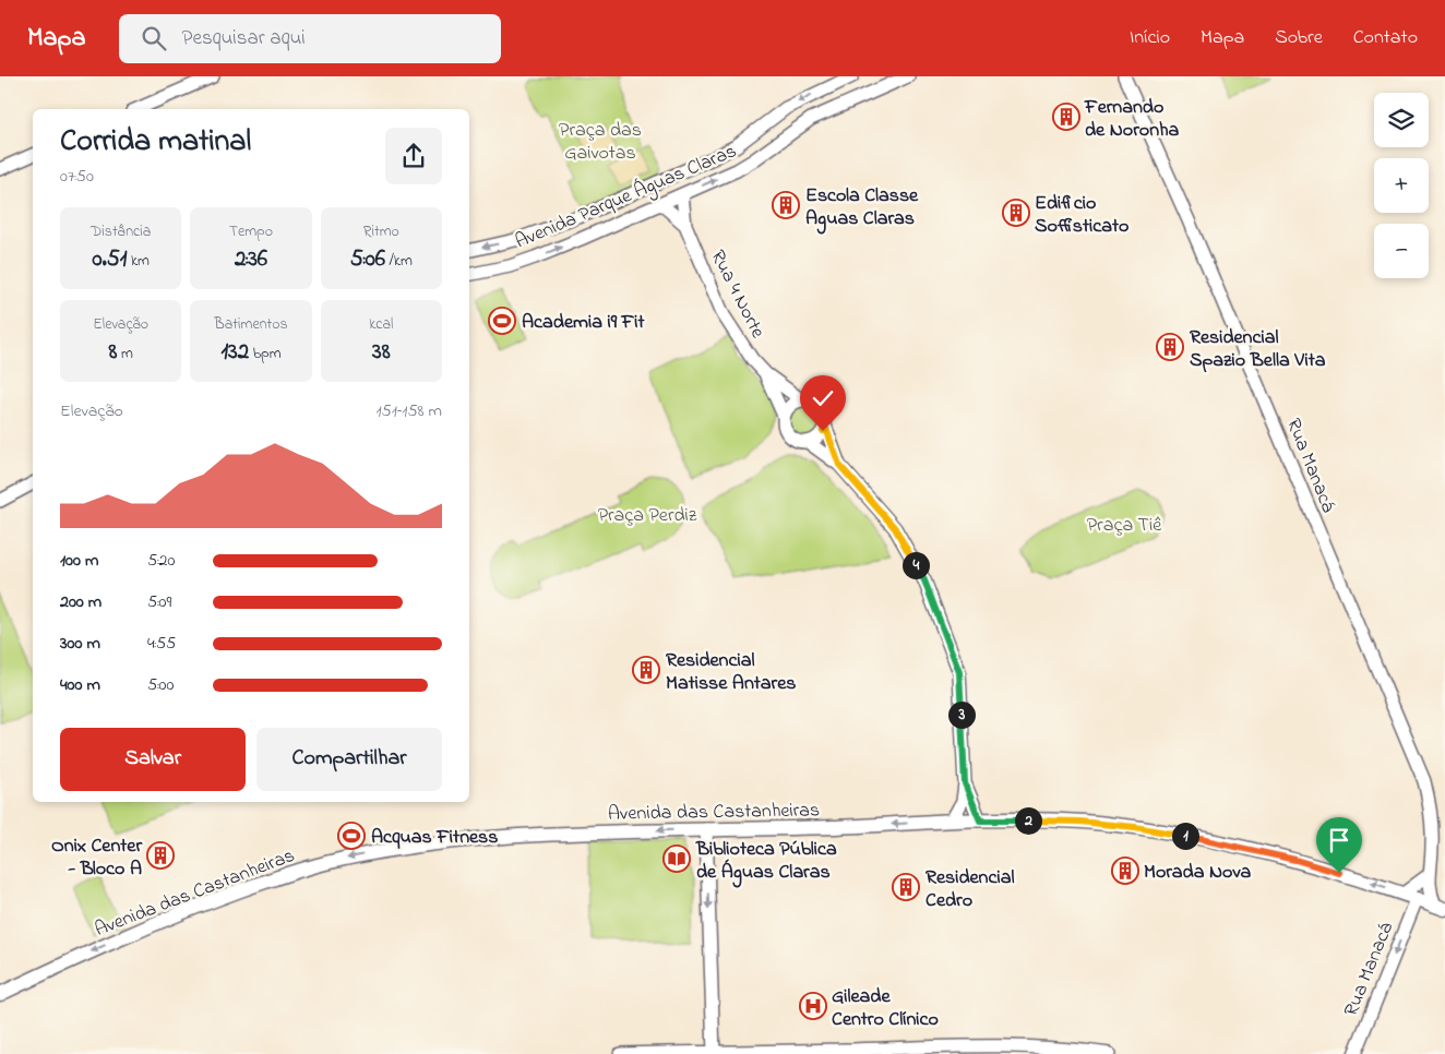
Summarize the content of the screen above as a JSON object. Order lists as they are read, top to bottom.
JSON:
{
  "streets": {
    "main road": ["Avenida das Castanheiras"],
    "street": ["Avenida Parque Águas Claras", "Rua 4 Norte", "Rua Manacá"]
  },
  "crossings": [
    ["Avenida Parque Águas Claras", "Rua 4 Norte"],
    ["Rua Manacá", "Avenida das Castanheiras"]
  ],
  "one_way": ["Avenida das Castanheiras"],
  "parks": ["Praça das Gaivotas", "Praça Perdiz", "Praça Tiê"],
  "places": {
    "building": [
      "Fernando de Noronha",
      "Escola Classe Aguas Claras",
      "Edificio Soffisticato",
      "Residencial Spazio Bella Vita",
      "Residencial Matisse Antares",
      "Onix Center - Bloco A",
      "Morada Nova",
      "Residencial Cedro"
    ],
    "sports": ["Academia i9 Fit", "Acquas Fitness"],
    "library": ["Biblioteca Pública de Águas Claras"],
    "hospital": ["Gileade Centro Clínico"]
  },
  "page": {
    "header": "Mapa",
    "search": "Pesquisar aqui",
    "nav": [
      "Início",
      "Mapa",
      "Sobre",
      "Contato"
    ],
    "map_buttons": ["+", "−"],
    "heading": ["Corrida matinal", "07:50"],
    "stats": [
      ["Distância", "0.51 km"],
      ["Tempo", "2:36"],
      ["Ritmo", "5:06 /km"],
      ["Elevação", "8 m"],
      ["Batimentos", "132 bpm"],
      ["kcal", "38"]
    ],
    "chart": ["Elevação", "151–158 m"],
    "list": [
      {
        "name": "100 m",
        "note": "5:20"
      },
      {
        "name": "200 m",
        "note": "5:09"
      },
      {
        "name": "300 m",
        "note": "4:55"
      },
      {
        "name": "400 m",
        "note": "5:00"
      }
    ],
    "pins": [
      "4",
      "3",
      "2",
      "1"
    ],
    "buttons": ["Salvar", "Compartilhar"]
  }
}
